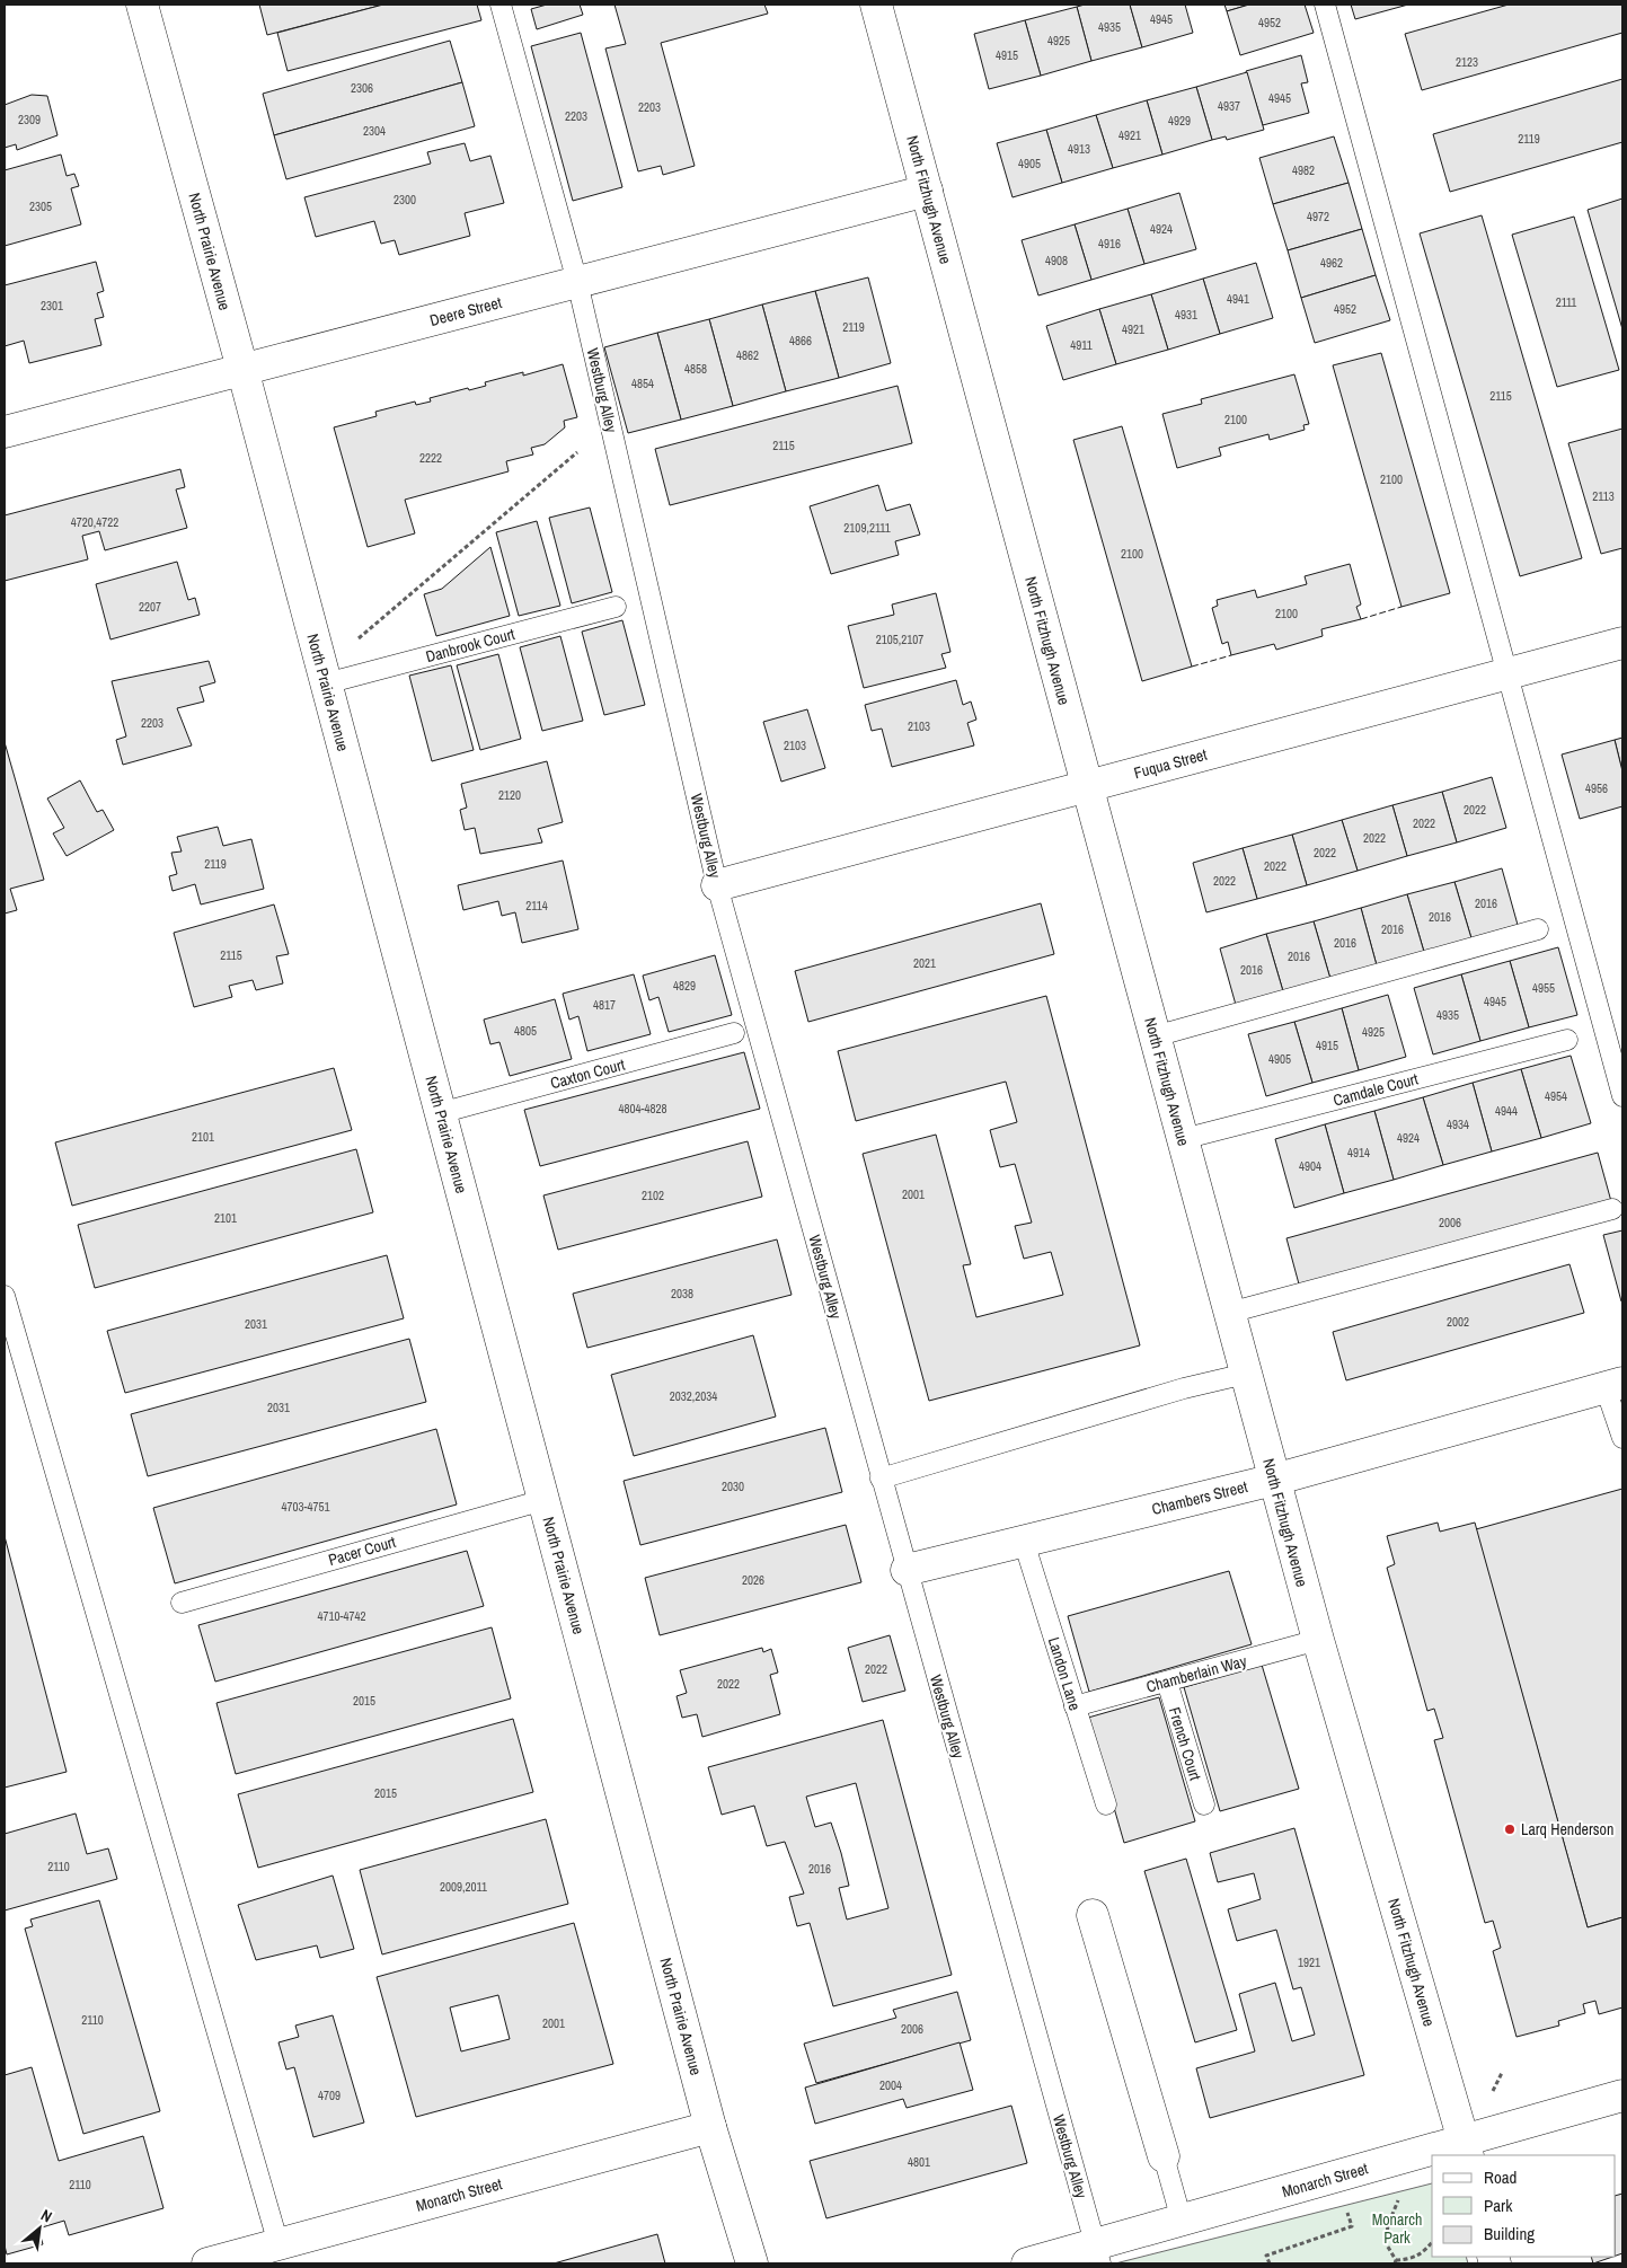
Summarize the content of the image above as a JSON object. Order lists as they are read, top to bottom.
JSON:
{
  "streets": {
    "street": [
      "North Fitzhugh Avenue",
      "North Prairie Avenue",
      "Deere Street",
      "Fuqua Street",
      "Chambers Street",
      "Monarch Street"
    ],
    "lane": [
      "Westburg Alley",
      "Danbrook Court",
      "Caxton Court",
      "Camdale Court",
      "Pacer Court",
      "Landon Lane",
      "Chamberlain Way",
      "French Court"
    ]
  },
  "crossings": [
    ["North Fitzhugh Avenue", "Deere Street"],
    ["North Fitzhugh Avenue", "Fuqua Street"],
    ["North Fitzhugh Avenue", "Camdale Court"],
    ["North Fitzhugh Avenue", "Chambers Street"],
    ["North Fitzhugh Avenue", "Chamberlain Way"],
    ["North Fitzhugh Avenue", "Monarch Street"],
    ["North Prairie Avenue", "Deere Street"],
    ["North Prairie Avenue", "Danbrook Court"],
    ["North Prairie Avenue", "Caxton Court"],
    ["North Prairie Avenue", "Pacer Court"],
    ["North Prairie Avenue", "Monarch Street"],
    ["Deere Street", "Westburg Alley"],
    ["Westburg Alley", "Fuqua Street"],
    ["Westburg Alley", "Chambers Street"],
    ["Westburg Alley", "Monarch Street"],
    ["Chambers Street", "Landon Lane"],
    ["Landon Lane", "Chamberlain Way"],
    ["Chamberlain Way", "French Court"]
  ],
  "parks": ["Monarch Park"],
  "places": ["Larq Henderson"],
  "house_numbers": [
    "4945",
    "4952",
    "4935",
    "4925",
    "4915",
    "2123",
    "2306",
    "4945",
    "4937",
    "2203",
    "2203",
    "2309",
    "4929",
    "2304",
    "4921",
    "2119",
    "4913",
    "4905",
    "4982",
    "2300",
    "2305",
    "4972",
    "4924",
    "4916",
    "4908",
    "4962",
    "4941",
    "2111",
    "2301",
    "4952",
    "4931",
    "2119",
    "4921",
    "4866",
    "4911",
    "4862",
    "4858",
    "4854",
    "2115",
    "2100",
    "2115",
    "2222",
    "2100",
    "2113",
    "4720,4722",
    "2109,2111",
    "2100",
    "2207",
    "2100",
    "2105,2107",
    "2203",
    "2103",
    "2103",
    "4956",
    "2120",
    "2022",
    "2022",
    "2022",
    "2022",
    "2119",
    "2022",
    "2022",
    "2016",
    "2114",
    "2016",
    "2016",
    "2016",
    "2115",
    "2016",
    "2021",
    "2016",
    "4829",
    "4955",
    "4945",
    "4817",
    "4935",
    "4805",
    "4925",
    "4915",
    "4905",
    "4954",
    "4804-4828",
    "4944",
    "4934",
    "2101",
    "4924",
    "4914",
    "4904",
    "2001",
    "2102",
    "2101",
    "2006",
    "2038",
    "2002",
    "2031",
    "2032,2034",
    "2031",
    "2030",
    "4703-4751",
    "2026",
    "4710-4742",
    "2022",
    "2022",
    "2015",
    "2015",
    "2110",
    "2016",
    "2009,2011",
    "1921",
    "2110",
    "2001",
    "2006",
    "2004",
    "4709",
    "4801",
    "2110"
  ],
  "legend": ["Road", "Park", "Building"],
  "north": "top right"
}
